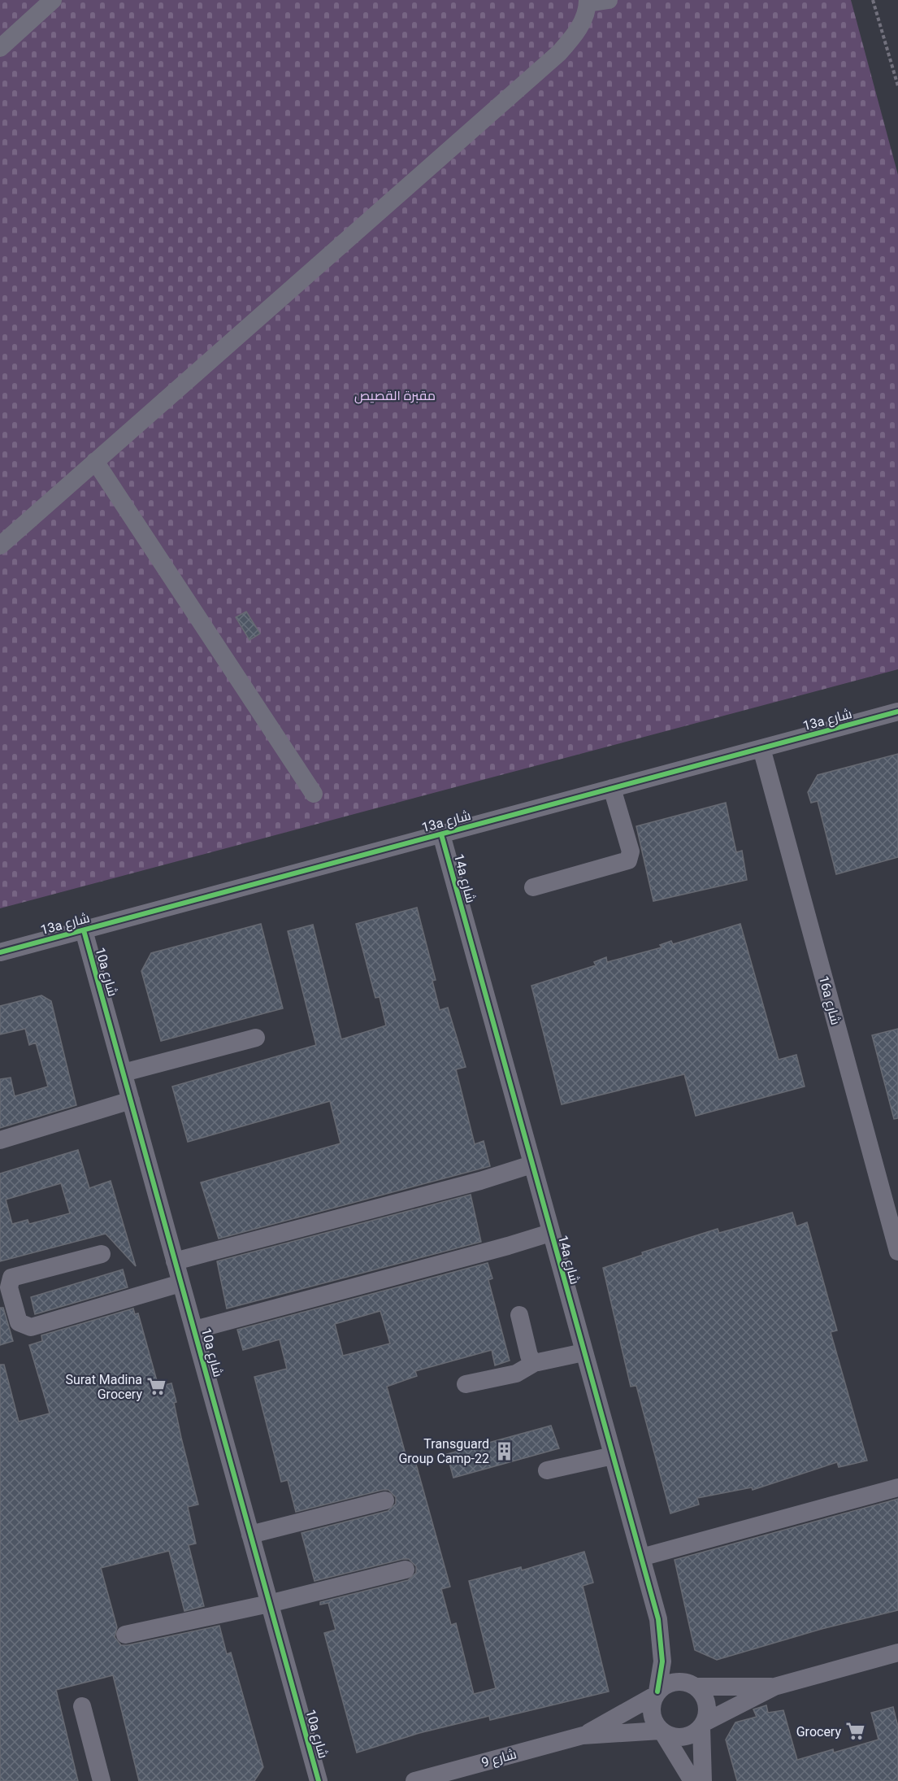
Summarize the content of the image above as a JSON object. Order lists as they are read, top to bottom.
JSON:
{
  "streets": {
    "street": [
      "13a شارع",
      "14a شارع",
      "10a شارع",
      "16a شارع",
      "شارع 9"
    ]
  },
  "crossings": [
    ["13a شارع", "14a شارع"],
    ["13a شارع", "10a شارع"],
    ["13a شارع", "16a شارع"],
    ["14a شارع", "شارع 9"]
  ],
  "parks": ["مقبرة القصيص"],
  "places": {
    "supermarket": ["Surat Madina Grocery", "Grocery"],
    "building": ["Transguard Group Camp-22"]
  }
}
